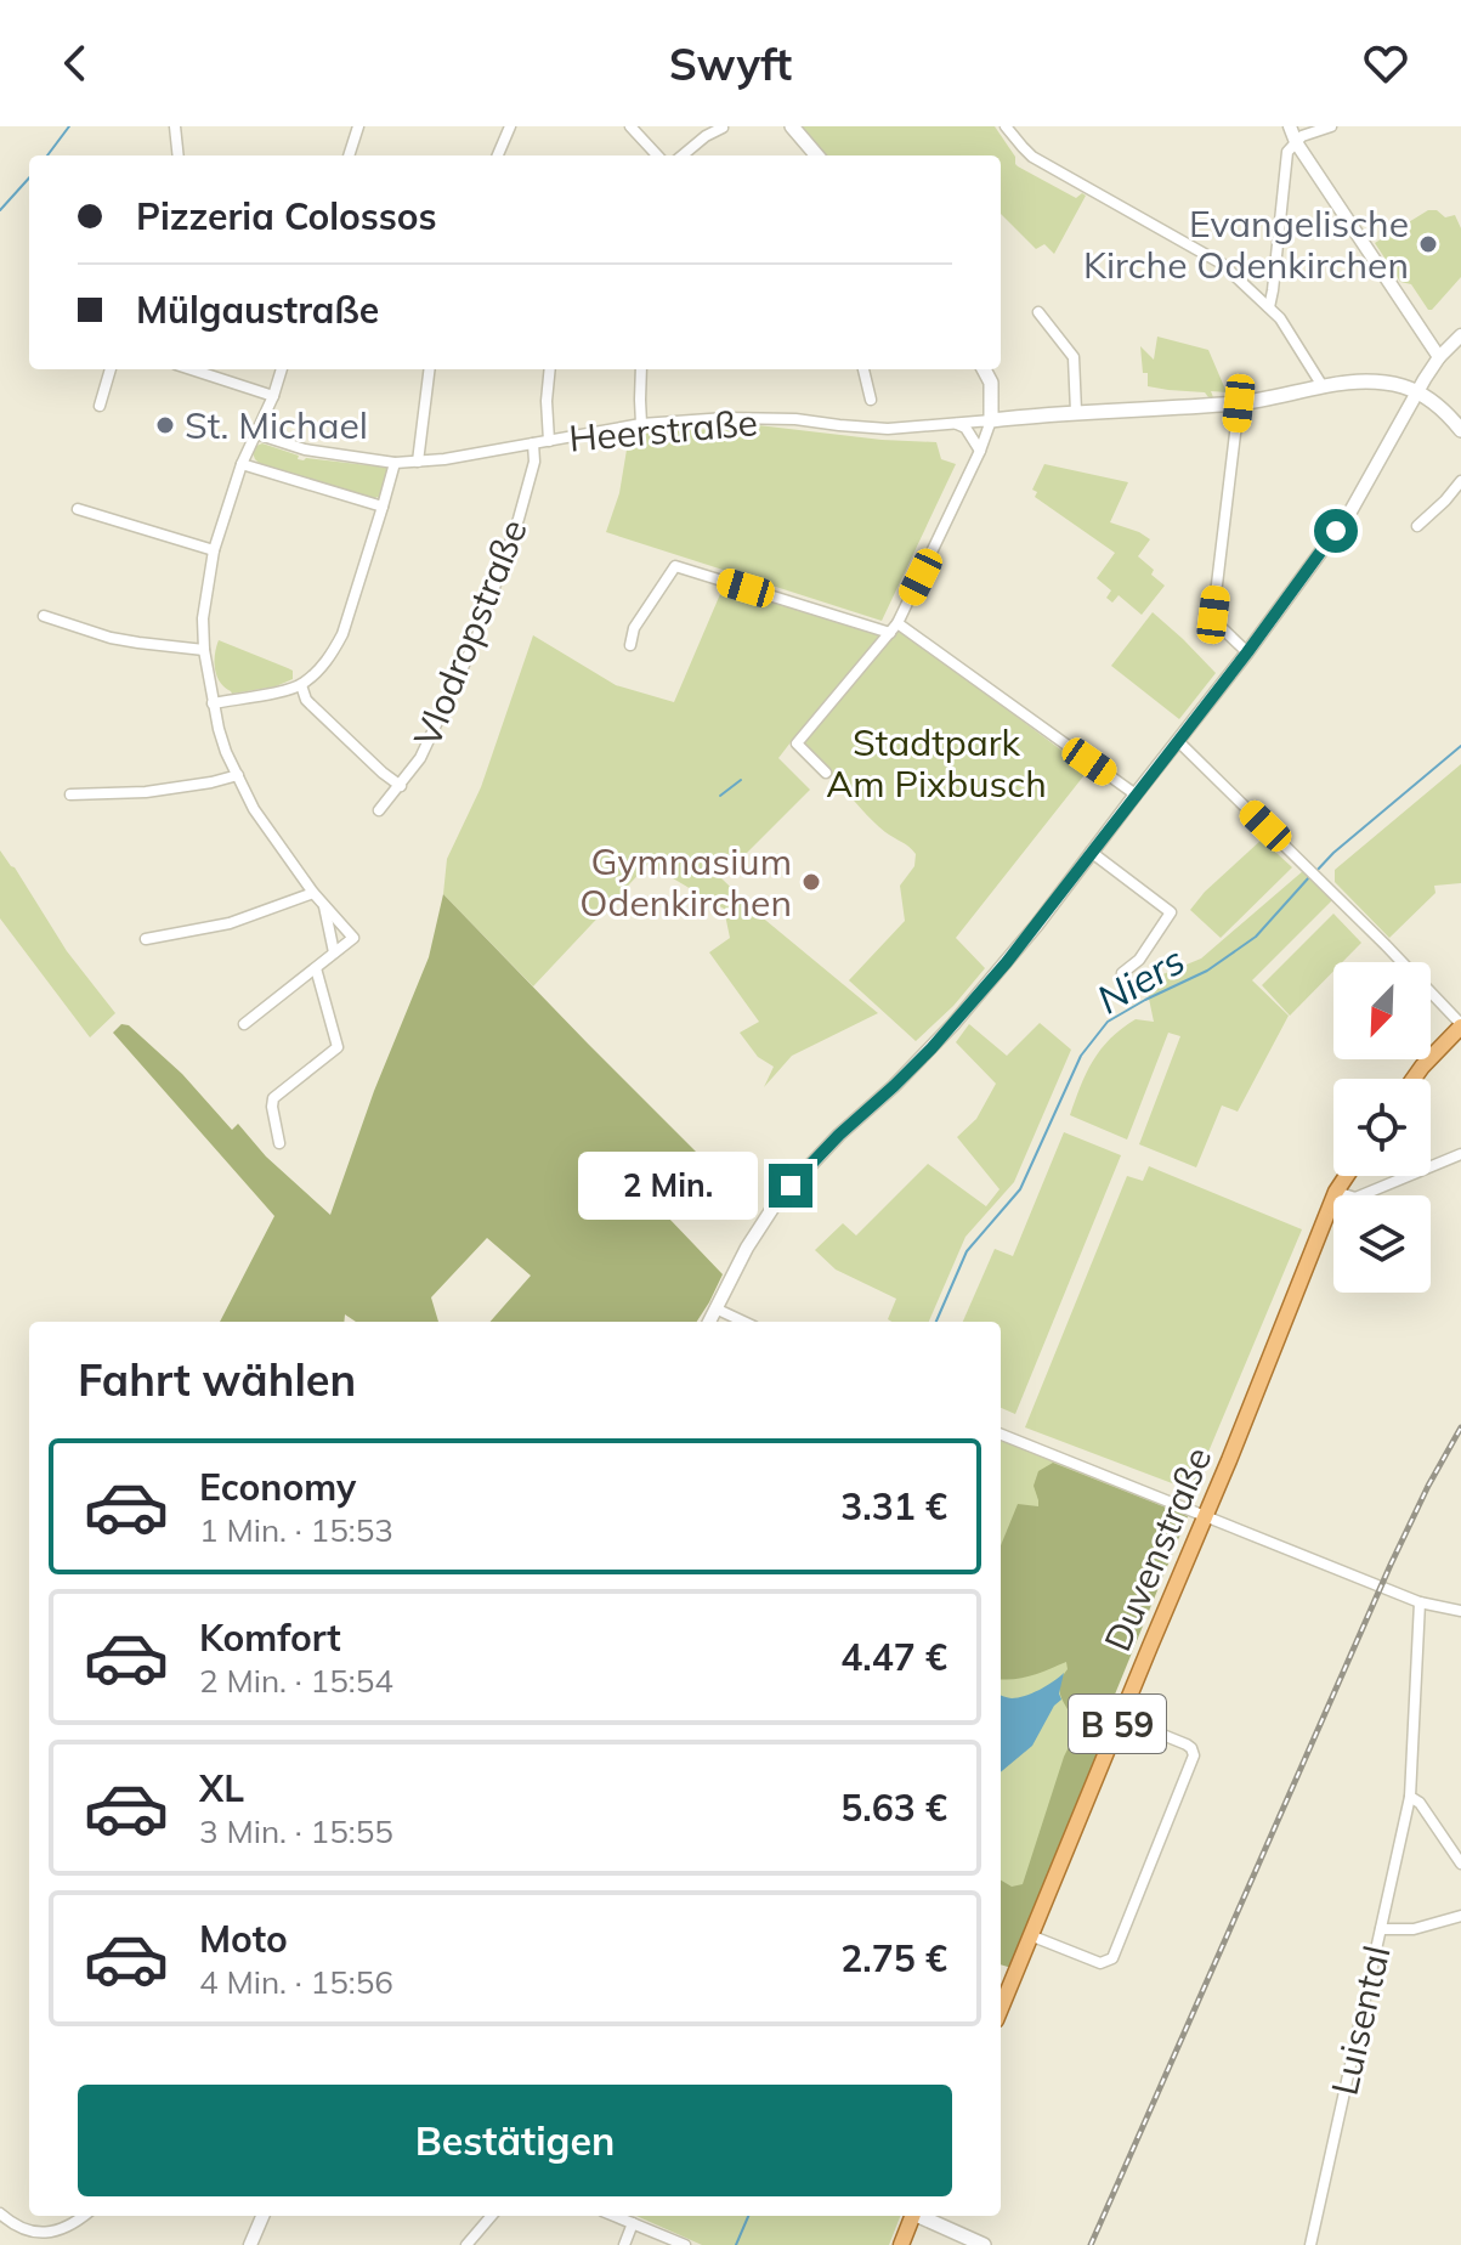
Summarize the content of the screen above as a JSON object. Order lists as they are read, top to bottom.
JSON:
{
  "streets": {
    "main road": ["Duvenstraße", "B 59"],
    "street": ["Heerstraße", "Vlodropstraße", "Luisental"]
  },
  "crossings": [
    ["Heerstraße", "Vlodropstraße"]
  ],
  "water": ["Niers"],
  "parks": ["Stadtpark Am Pixbusch"],
  "places": ["Evangelische Kirche Odenkirchen", "St. Michael", "Gymnasium Odenkirchen"],
  "north": "bottom left",
  "page": {
    "header": "Swyft",
    "banner": ["Pizzeria Colossos", "Mülgaustraße"],
    "bubble": "2 Min.",
    "heading": "Fahrt wählen",
    "list": [
      {
        "name": "Economy",
        "note": "1 Min. · 15:53",
        "value": "3.31 €"
      },
      {
        "name": "Komfort",
        "note": "2 Min. · 15:54",
        "value": "4.47 €"
      },
      {
        "name": "XL",
        "note": "3 Min. · 15:55",
        "value": "5.63 €"
      },
      {
        "name": "Moto",
        "note": "4 Min. · 15:56",
        "value": "2.75 €"
      }
    ],
    "buttons": "Bestätigen"
  }
}
